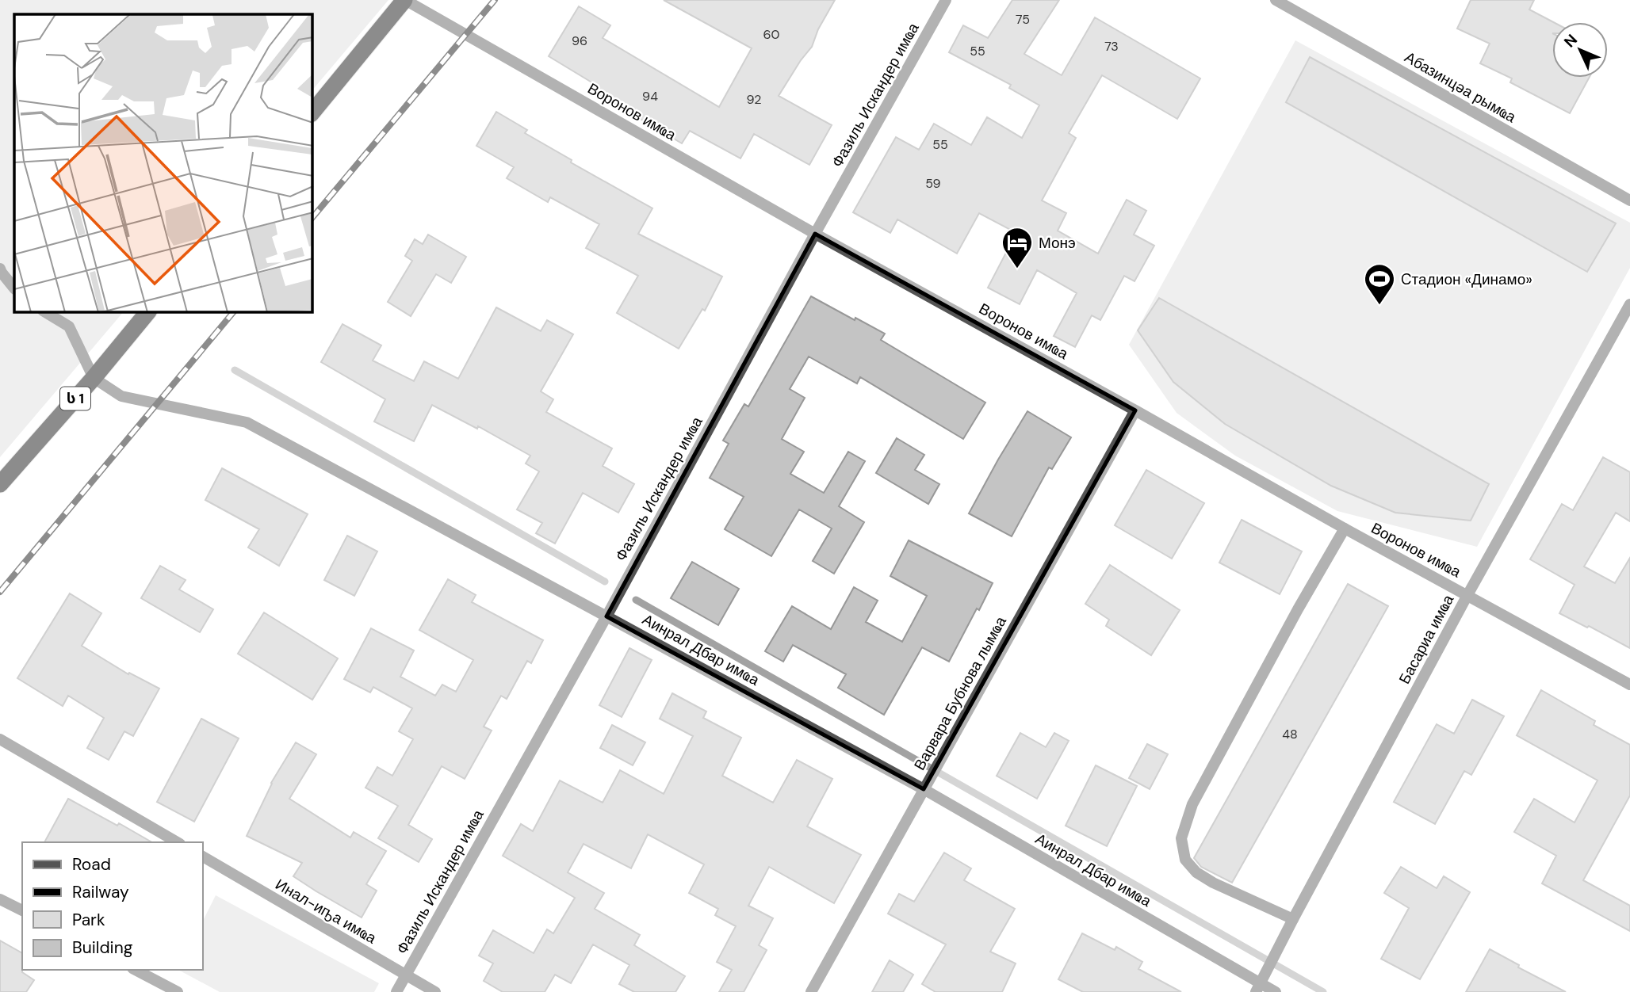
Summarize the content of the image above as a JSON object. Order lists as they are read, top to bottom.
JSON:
{
  "streets": {
    "highway": ["ს 1"],
    "street": [
      "Абазинцәа рымҩа",
      "Фазиль Искандер имҩа",
      "Воронов имҩа",
      "Басариа имҩа",
      "Аинрал Дбар имҩа",
      "Варвара Бубнова лымҩа",
      "Инал-иҧа имҩа"
    ]
  },
  "crossings": [
    ["Фазиль Искандер имҩа", "Воронов имҩа"],
    ["Фазиль Искандер имҩа", "Аинрал Дбар имҩа"],
    ["Фазиль Искандер имҩа", "Инал-иҧа имҩа"],
    ["Воронов имҩа", "Басариа имҩа"],
    ["Воронов имҩа", "Варвара Бубнова лымҩа"],
    ["ს 1", "Аинрал Дбар имҩа"],
    ["Басариа имҩа", "Аинрал Дбар имҩа"],
    ["Аинрал Дбар имҩа", "Варвара Бубнова лымҩа"]
  ],
  "places": {
    "hotel": ["Монэ"],
    "sports": ["Cтадион «Динамо»"]
  },
  "house_numbers": [
    "75",
    "60",
    "96",
    "73",
    "55",
    "94",
    "92",
    "55",
    "59",
    "48"
  ],
  "legend": [
    "Road",
    "Railway",
    "Park",
    "Building"
  ],
  "north": "top left"
}
